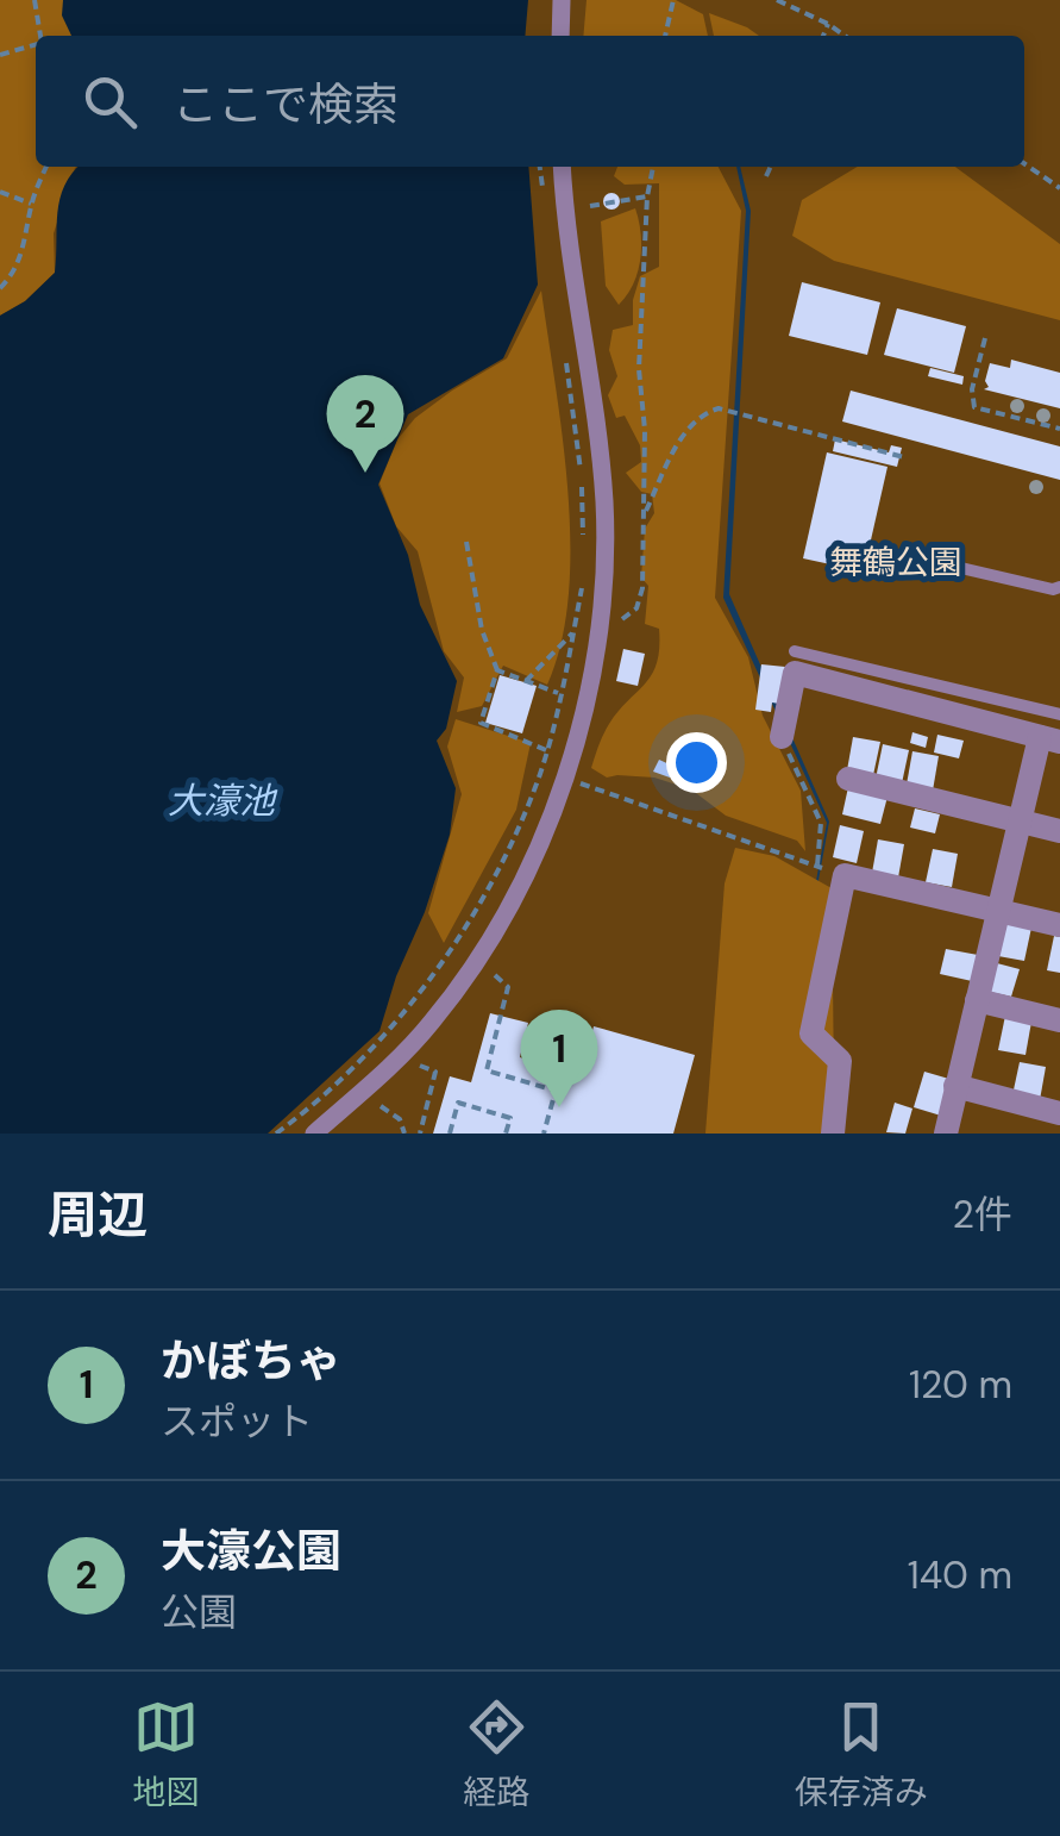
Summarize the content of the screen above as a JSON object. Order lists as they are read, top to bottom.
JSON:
{
  "water": ["大濠池"],
  "parks": ["舞鶴公園"],
  "page": {
    "search": "ここで検索",
    "pins": ["2", "1"],
    "heading": ["周辺", "2件"],
    "list": [
      {
        "mark": "1",
        "name": "かぼちゃ",
        "note": "スポット",
        "value": "120 m"
      },
      {
        "mark": "2",
        "name": "大濠公園",
        "note": "公園",
        "value": "140 m"
      }
    ],
    "nav": ["地図", "経路", "保存済み"]
  }
}
